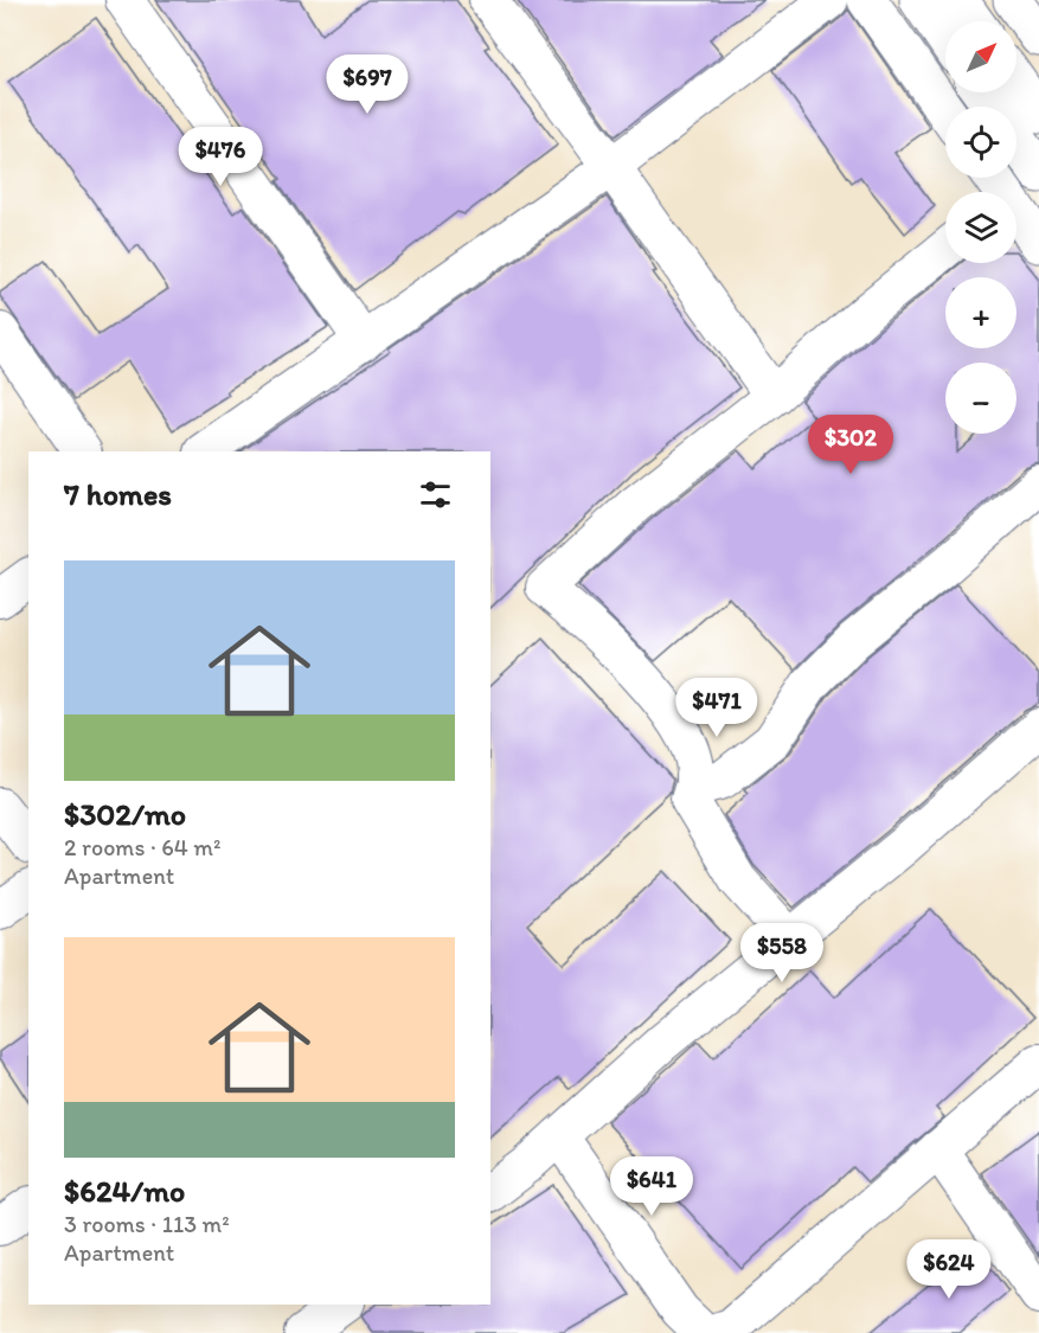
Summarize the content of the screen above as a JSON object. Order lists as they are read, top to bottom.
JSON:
{
  "north": "top right",
  "page": {
    "map_buttons": ["+", "−"],
    "price": [
      "$697",
      "$476",
      "$302",
      "$471",
      "$558",
      "$641",
      "$624"
    ],
    "heading": "7 homes",
    "list": [
      {
        "name": "$302/mo",
        "note": "2 rooms · 64 m² · Apartment"
      },
      {
        "name": "$624/mo",
        "note": "3 rooms · 113 m² · Apartment"
      }
    ]
  }
}
